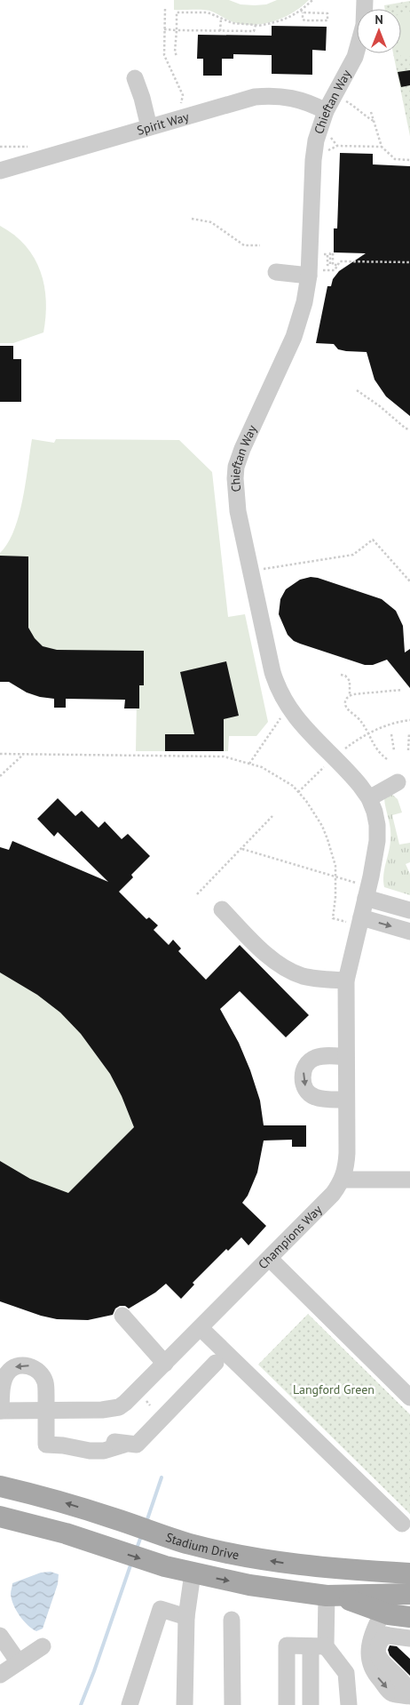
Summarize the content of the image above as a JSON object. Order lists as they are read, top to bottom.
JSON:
{
  "streets": {
    "main road": ["Stadium Drive"],
    "street": ["Chieftan Way", "Spirit Way", "Champions Way"]
  },
  "crossings": [
    ["Chieftan Way", "Spirit Way"],
    ["Chieftan Way", "Champions Way"]
  ],
  "parks": ["Langford Green"],
  "north": "top"
}
